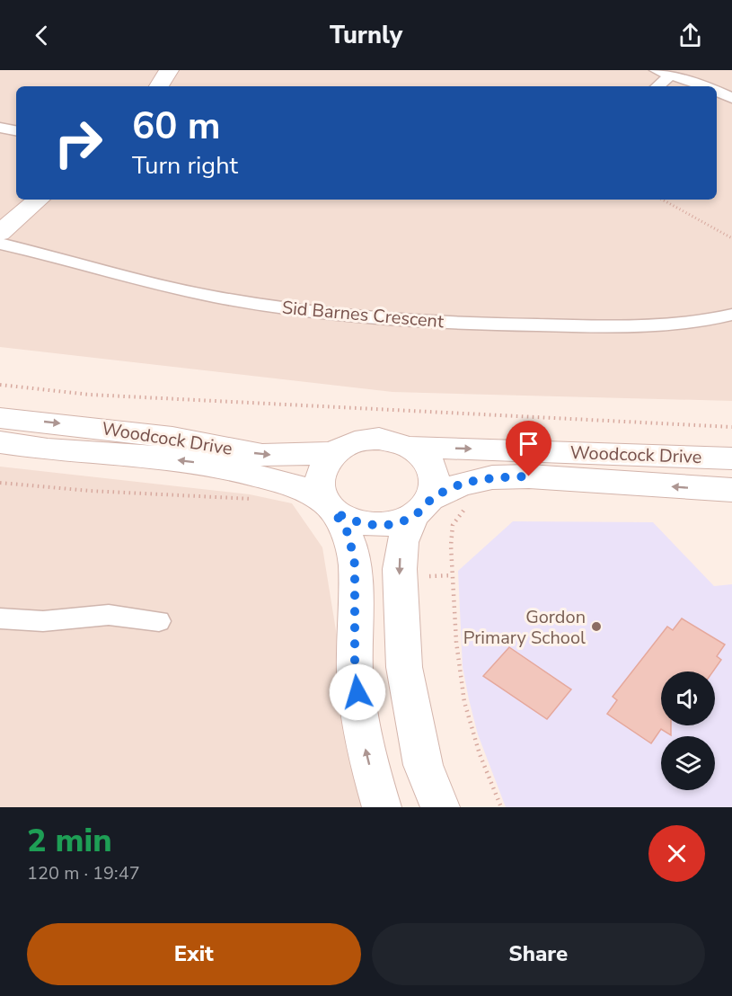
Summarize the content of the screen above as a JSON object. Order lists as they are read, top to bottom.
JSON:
{
  "streets": {
    "main road": ["Woodcock Drive"],
    "street": ["Sid Barnes Crescent"]
  },
  "places": ["Gordon Primary School"],
  "page": {
    "header": "Turnly",
    "turn": ["60 m", "Turn right"],
    "heading": ["2 min", "120 m · 19:47"],
    "buttons": ["Exit", "Share"]
  }
}
